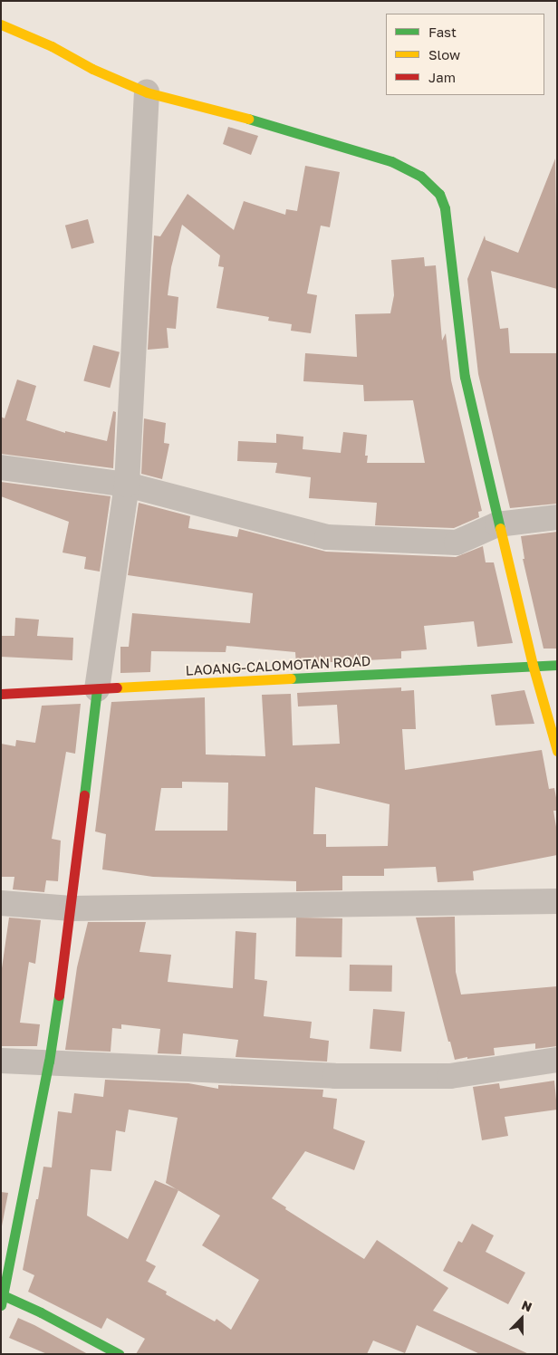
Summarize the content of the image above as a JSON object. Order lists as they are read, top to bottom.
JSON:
{
  "streets": {
    "street": ["LAOANG-CALOMOTAN ROAD"]
  },
  "legend": ["Fast", "Slow", "Jam"],
  "north": "top"
}
